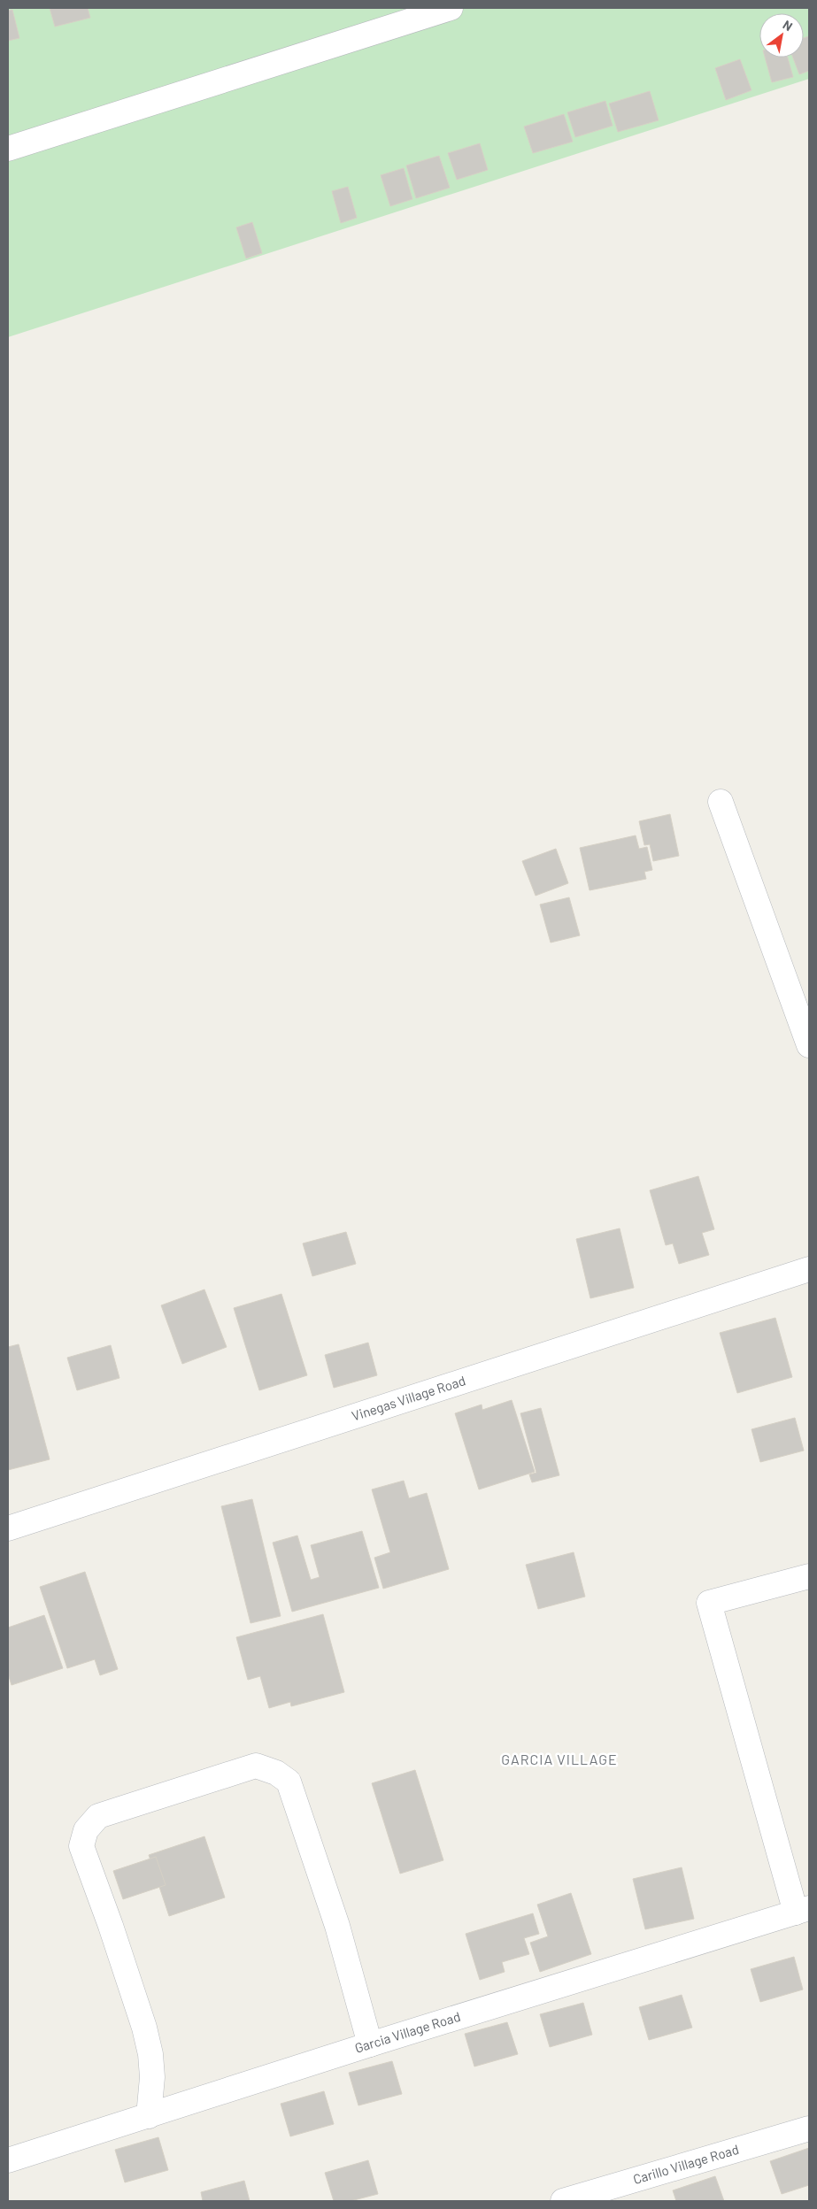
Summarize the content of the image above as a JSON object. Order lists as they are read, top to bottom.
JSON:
{
  "streets": {
    "street": ["Vinegas Village Road", "Garcia Village Road", "Carillo Village Road"]
  },
  "districts": ["GARCIA VILLAGE"],
  "north": "top right"
}
